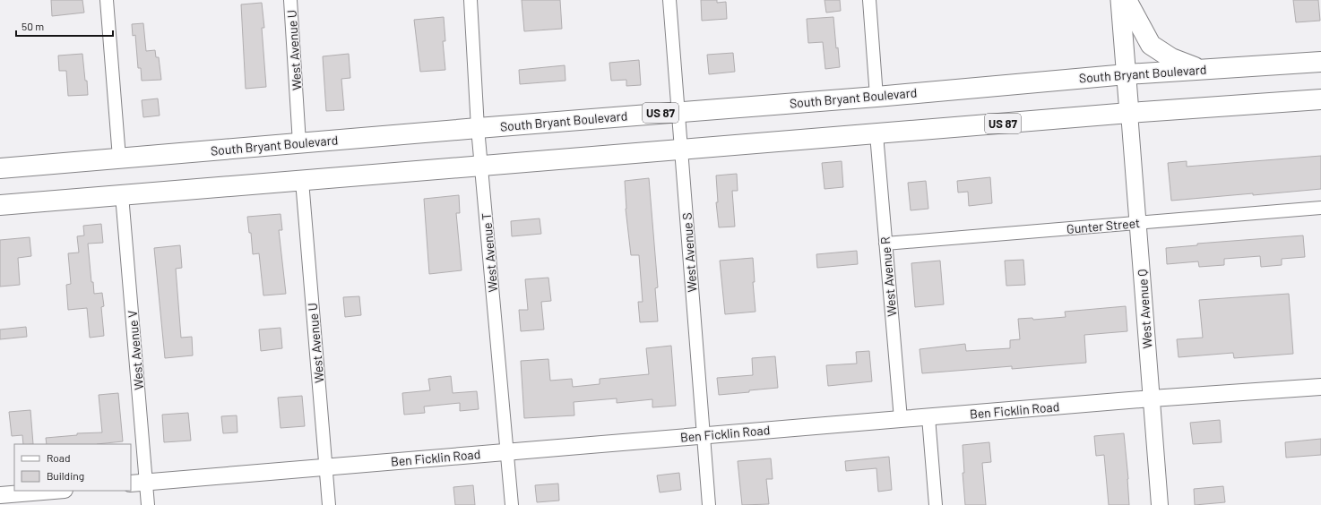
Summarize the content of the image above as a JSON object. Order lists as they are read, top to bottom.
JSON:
{
  "streets": {
    "main road": ["South Bryant Boulevard", "US 87"],
    "street": [
      "West Avenue U",
      "Gunter Street",
      "West Avenue T",
      "West Avenue S",
      "West Avenue R",
      "West Avenue Q",
      "West Avenue V",
      "Ben Ficklin Road"
    ]
  },
  "crossings": [
    ["West Avenue U", "South Bryant Boulevard"],
    ["West Avenue U", "US 87"],
    ["West Avenue U", "Ben Ficklin Road"],
    ["South Bryant Boulevard", "West Avenue T"],
    ["South Bryant Boulevard", "West Avenue S"],
    ["US 87", "West Avenue T"],
    ["US 87", "West Avenue S"],
    ["US 87", "West Avenue R"],
    ["US 87", "West Avenue Q"],
    ["US 87", "West Avenue V"],
    ["Gunter Street", "West Avenue R"],
    ["Gunter Street", "West Avenue Q"],
    ["West Avenue T", "Ben Ficklin Road"],
    ["West Avenue S", "Ben Ficklin Road"],
    ["West Avenue R", "Ben Ficklin Road"],
    ["West Avenue Q", "Ben Ficklin Road"],
    ["West Avenue V", "Ben Ficklin Road"]
  ],
  "legend": ["Road", "Building"],
  "scale_bar": "50 m"
}
